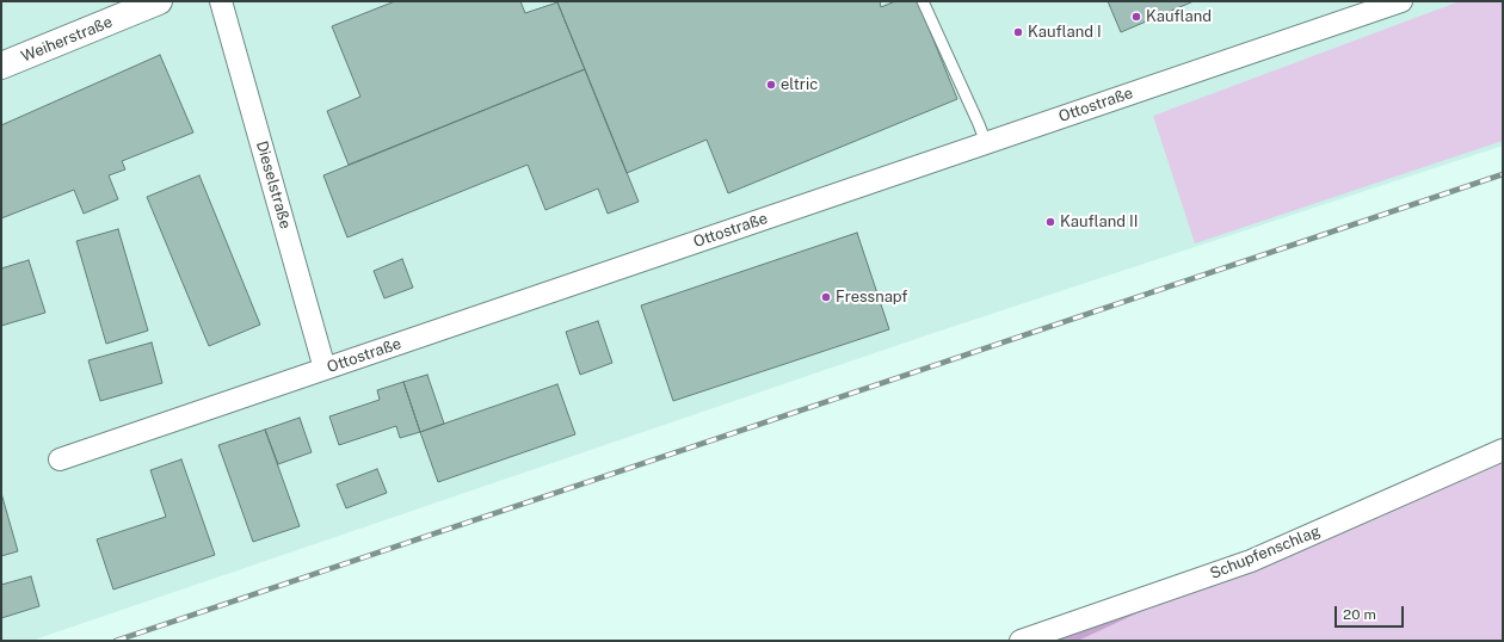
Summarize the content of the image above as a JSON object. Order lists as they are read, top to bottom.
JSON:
{
  "streets": {
    "street": [
      "Weiherstraße",
      "Ottostraße",
      "Dieselstraße",
      "Schupfenschlag"
    ]
  },
  "crossings": [
    ["Ottostraße", "Dieselstraße"]
  ],
  "places": [
    "Kaufland",
    "Kaufland I",
    "eltric",
    "Kaufland II",
    "Fressnapf"
  ],
  "scale_bar": "20 m"
}
